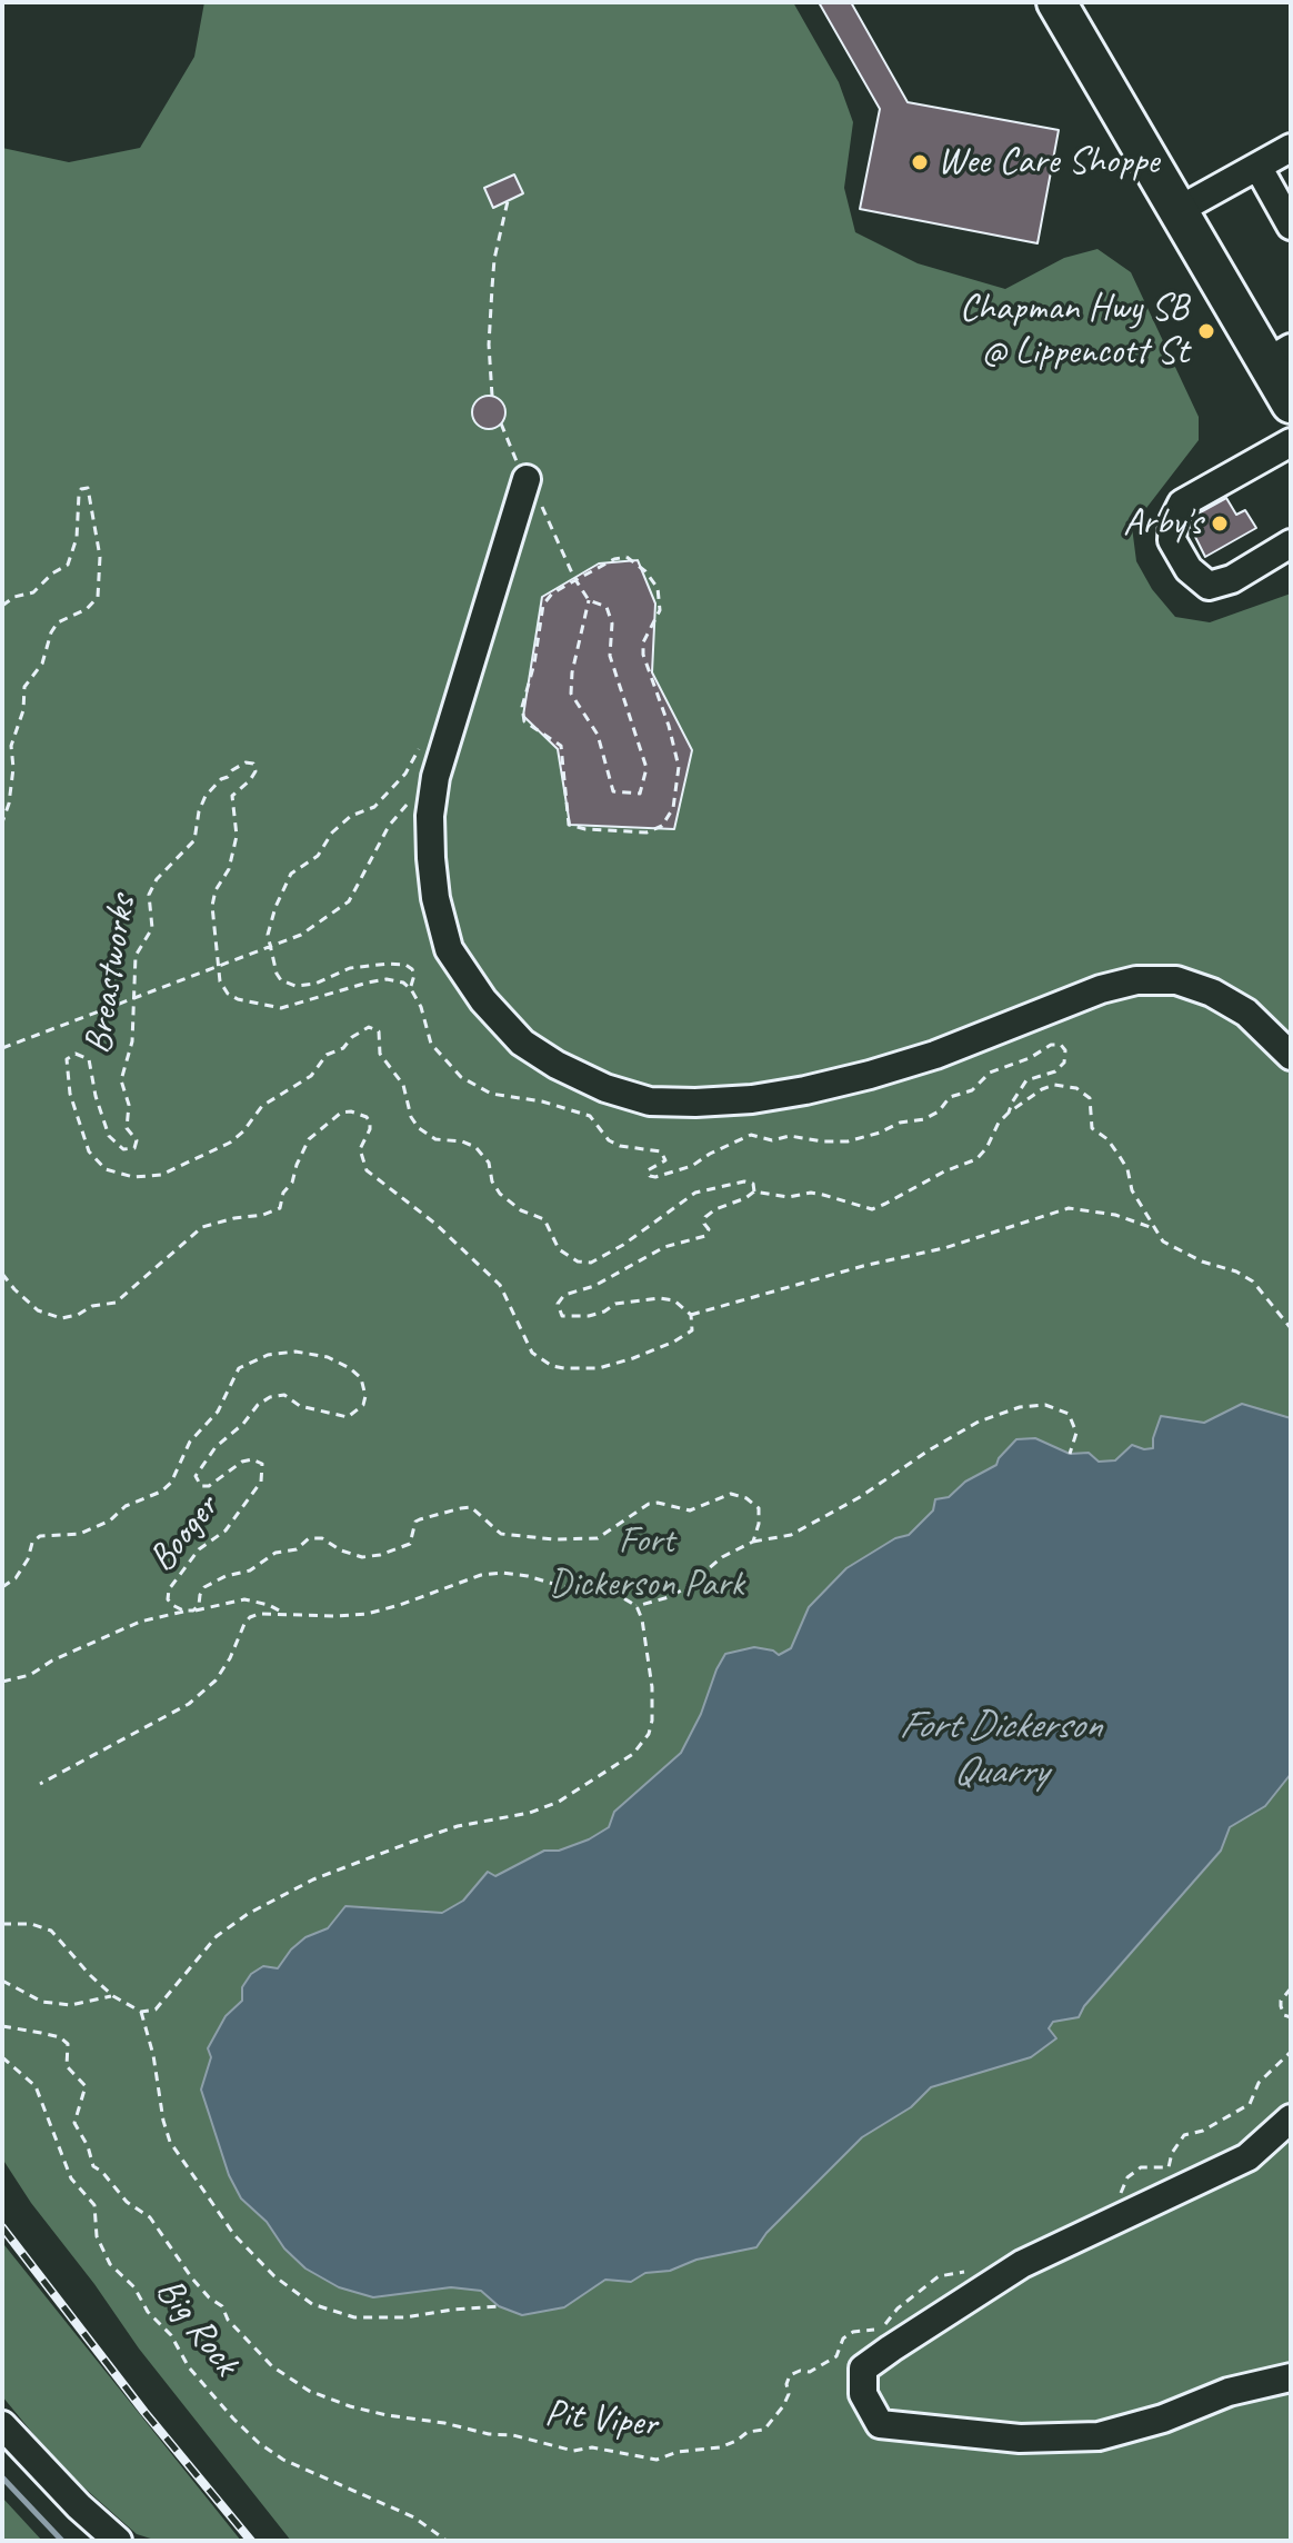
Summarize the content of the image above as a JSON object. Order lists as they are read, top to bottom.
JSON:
{
  "streets": {
    "path": [
      "Breastworks",
      "Booger",
      "Big Rock",
      "Pit Viper"
    ]
  },
  "water": ["Fort Dickerson Quarry"],
  "parks": ["Fort Dickerson Park"],
  "places": ["Wee Care Shoppe", "Chapman Hwy SB @ Lippencott St", "Arby's"]
}
